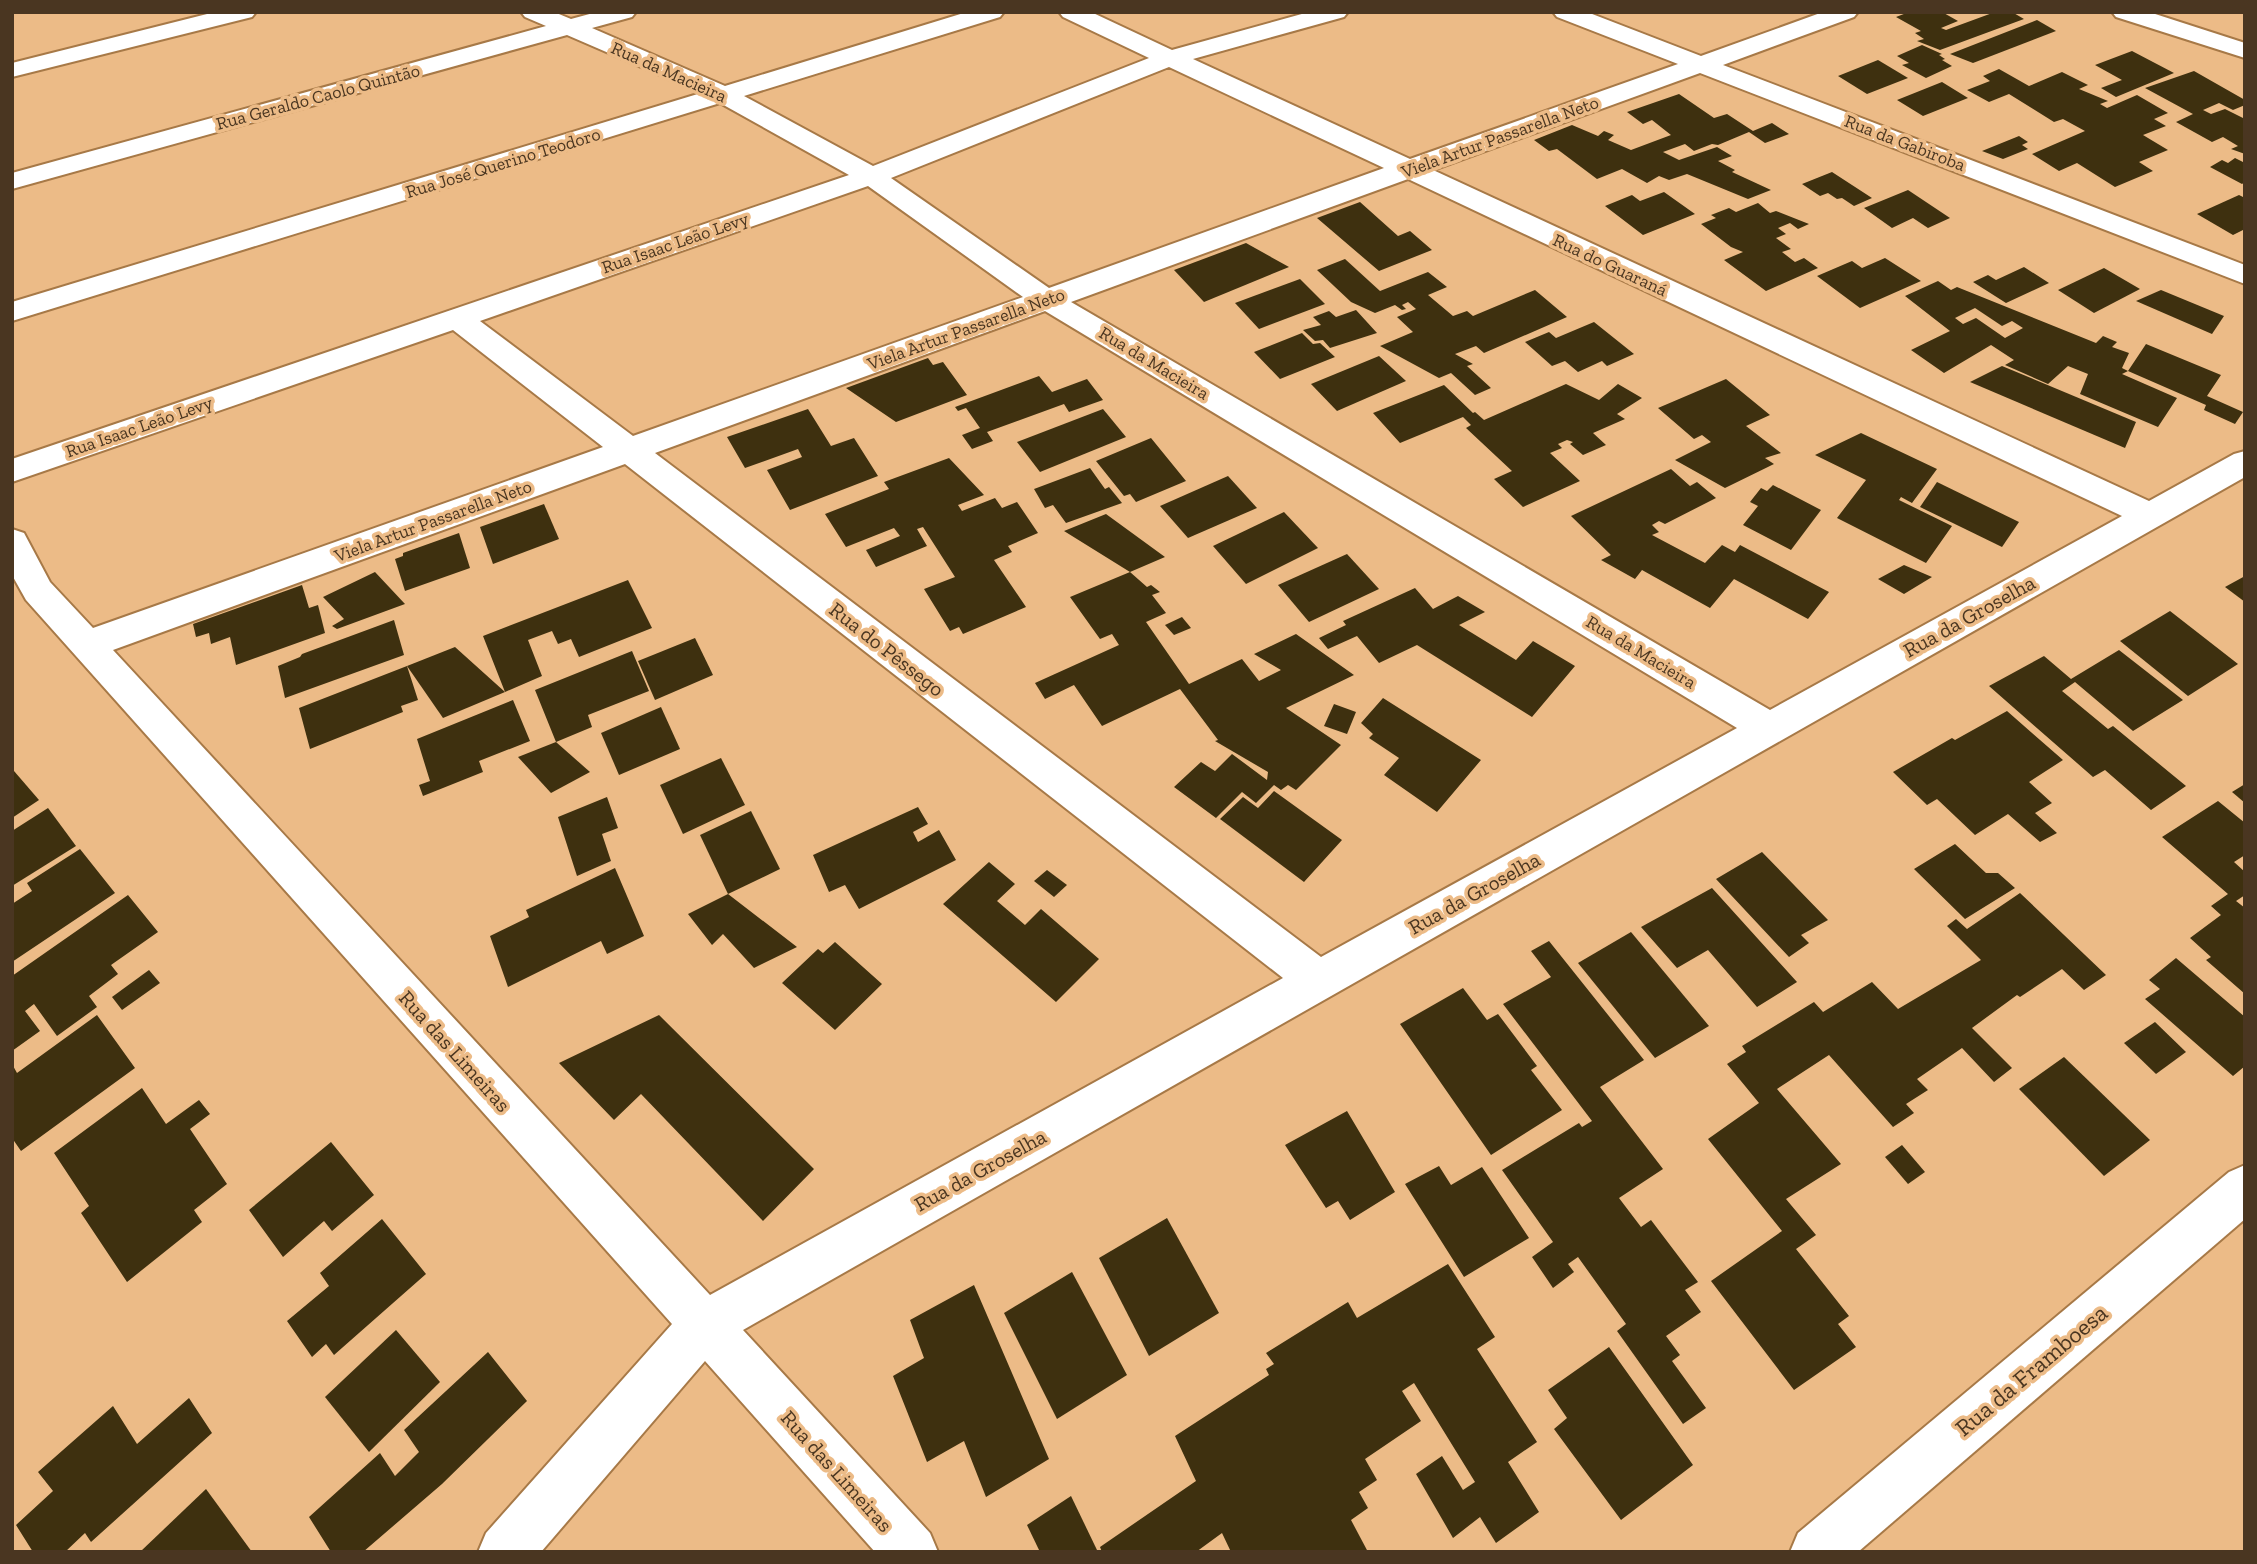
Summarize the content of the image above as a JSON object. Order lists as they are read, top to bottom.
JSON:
{
  "streets": {
    "street": [
      "Rua da Macieira",
      "Rua Geraldo Caolo Quintão",
      "Viela Artur Passarella Neto",
      "Rua da Gabiroba",
      "Rua José Querino Teodoro",
      "Rua Isaac Leão Levy",
      "Rua do Guaraná",
      "Rua da Groselha",
      "Rua do Pêssego",
      "Rua das Limeiras",
      "Rua da Framboesa"
    ]
  },
  "crossings": [
    ["Rua da Macieira", "Rua Geraldo Caolo Quintão"],
    ["Rua da Macieira", "Viela Artur Passarella Neto"],
    ["Rua da Macieira", "Rua José Querino Teodoro"],
    ["Rua da Macieira", "Rua Isaac Leão Levy"],
    ["Rua da Macieira", "Rua da Groselha"],
    ["Viela Artur Passarella Neto", "Rua da Gabiroba"],
    ["Viela Artur Passarella Neto", "Rua do Guaraná"],
    ["Viela Artur Passarella Neto", "Rua do Pêssego"],
    ["Viela Artur Passarella Neto", "Rua das Limeiras"],
    ["Rua Isaac Leão Levy", "Rua do Guaraná"],
    ["Rua Isaac Leão Levy", "Rua do Pêssego"],
    ["Rua do Guaraná", "Rua da Groselha"],
    ["Rua da Groselha", "Rua do Pêssego"],
    ["Rua da Groselha", "Rua das Limeiras"]
  ]
}
